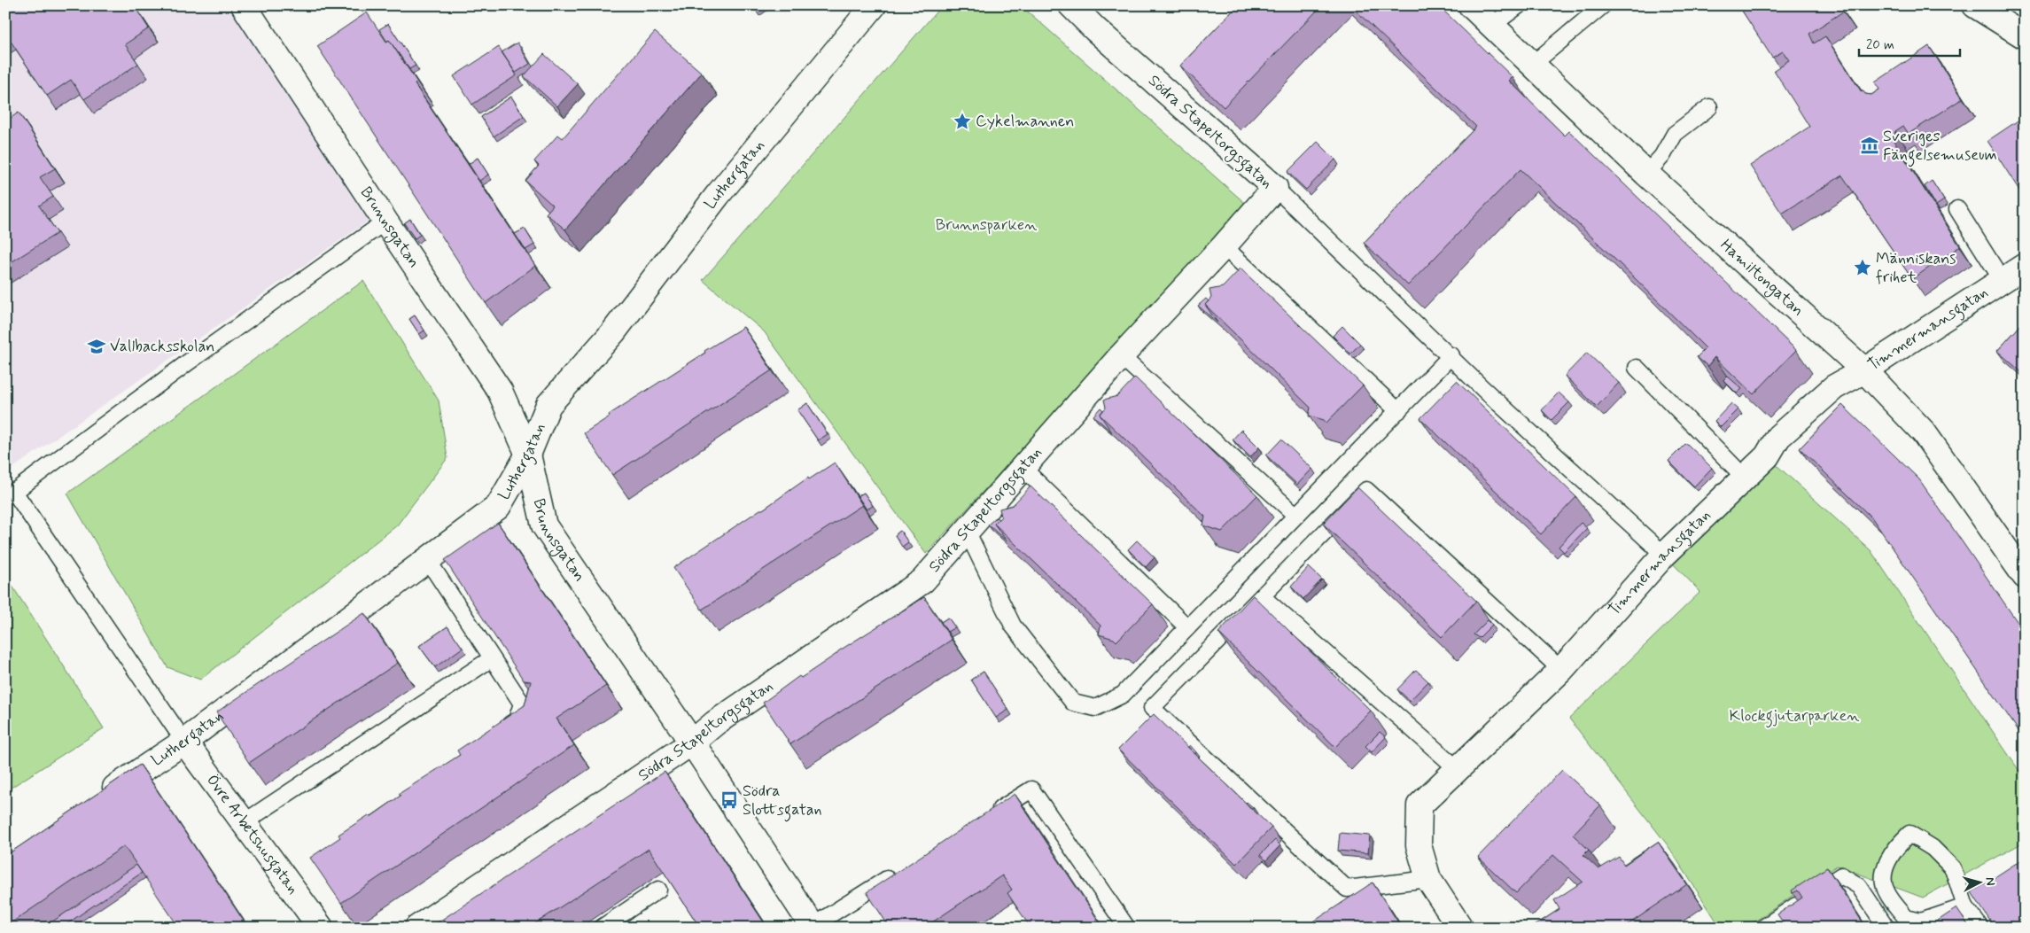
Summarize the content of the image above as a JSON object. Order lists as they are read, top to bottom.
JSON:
{
  "streets": {
    "street": [
      "Södra Stapeltorgsgatan",
      "Luthergatan",
      "Brunnsgatan",
      "Hamiltongatan",
      "Timmermansgatan",
      "Övre Arbetshusgatan"
    ]
  },
  "crossings": [
    ["Södra Stapeltorgsgatan", "Brunnsgatan"],
    ["Luthergatan", "Brunnsgatan"],
    ["Luthergatan", "Övre Arbetshusgatan"],
    ["Hamiltongatan", "Timmermansgatan"]
  ],
  "parks": ["Brunnsparken", "Klockgjutarparken"],
  "places": {
    "place": ["Cykelmannen", "Människans frihet"],
    "museum": ["Sveriges Fängelsemuseum"],
    "school or university": ["Vallbacksskolan"],
    "bus stop": ["Södra Slottsgatan"]
  },
  "scale_bar": "20 m",
  "north": "right"
}
